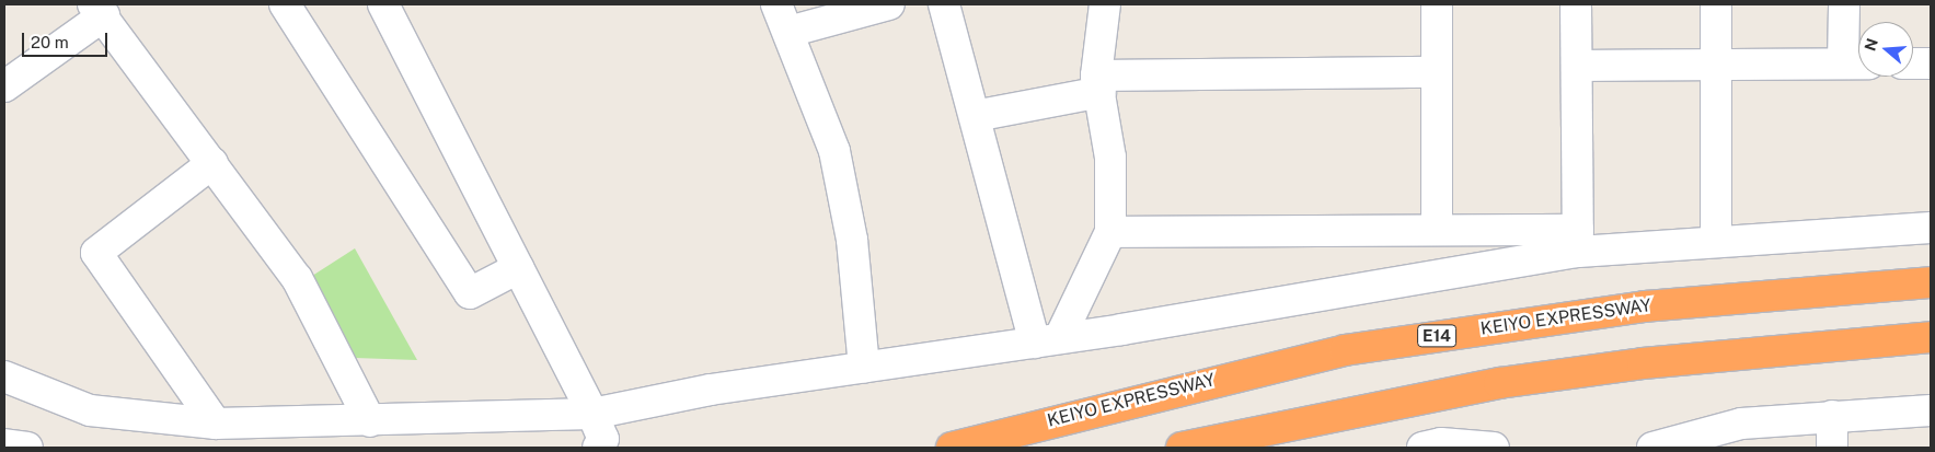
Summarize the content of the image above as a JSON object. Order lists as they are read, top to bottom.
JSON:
{
  "streets": {
    "highway": ["KEIYO EXPRESSWAY", "E14"]
  },
  "scale_bar": "20 m",
  "north": "left"
}
